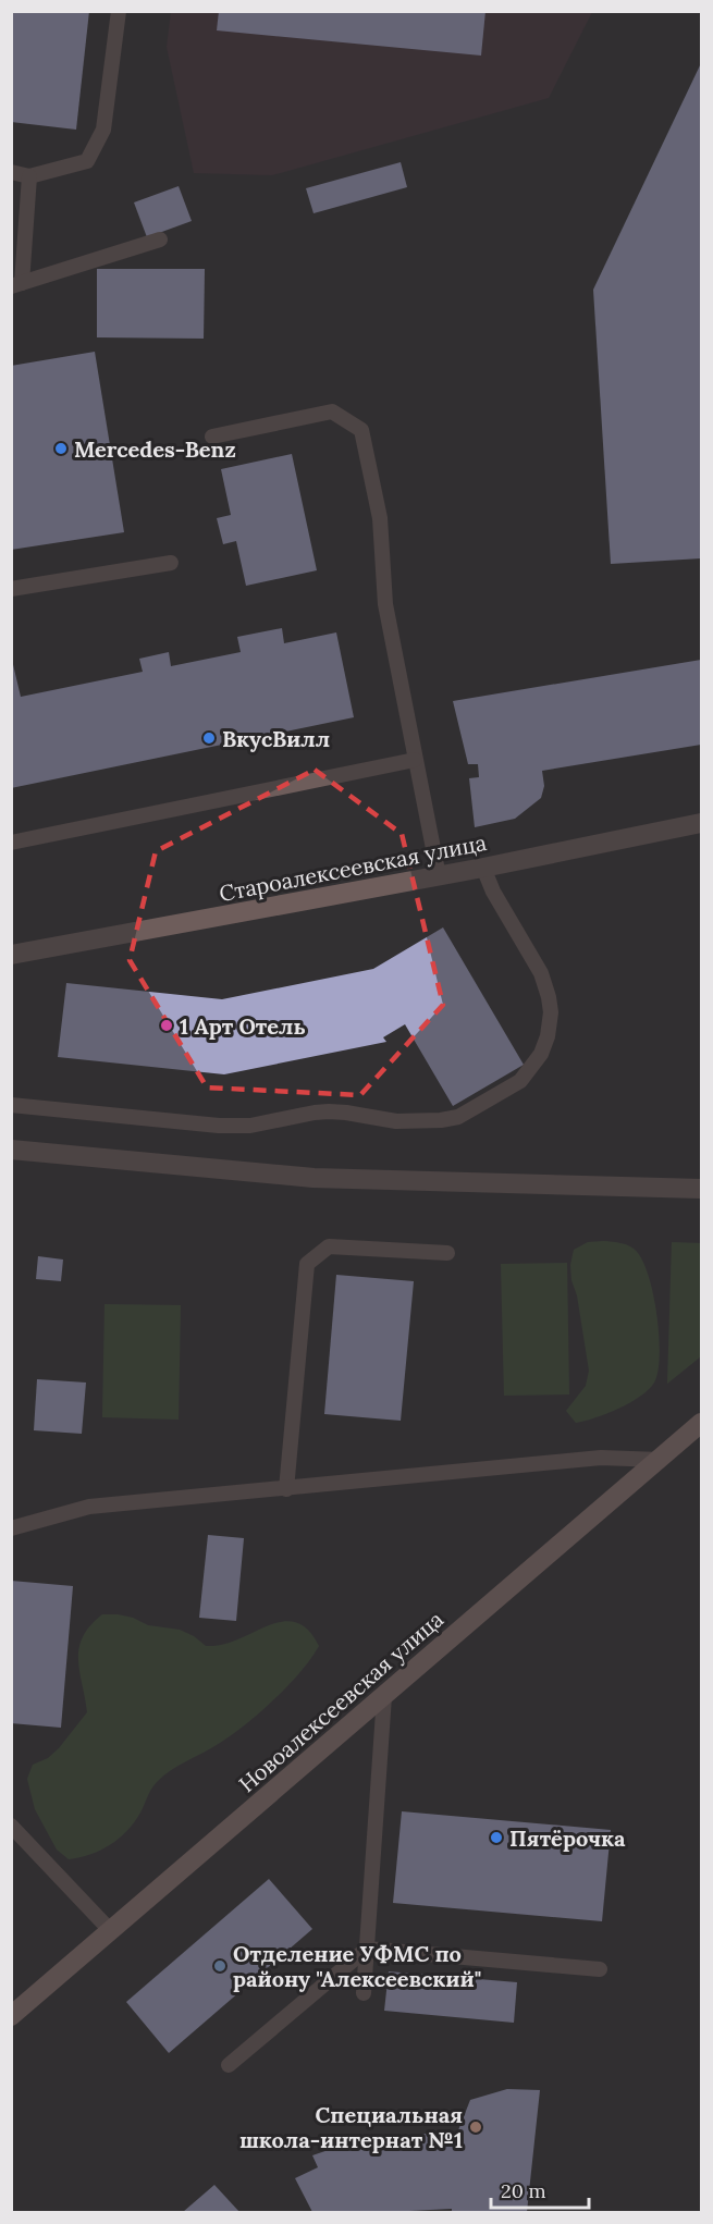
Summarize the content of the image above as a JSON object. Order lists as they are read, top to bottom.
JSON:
{
  "streets": {
    "street": ["Староалексеевская улица", "Новоалексеевская улица"]
  },
  "places": [
    "Mercedes-Benz",
    "ВкусВилл",
    "1 Арт Отель",
    "Пятёрочка",
    "Отделение УФМС по району \"Алексеевский\"",
    "Специальная школа-интернат №1"
  ],
  "scale_bar": "20 m"
}
